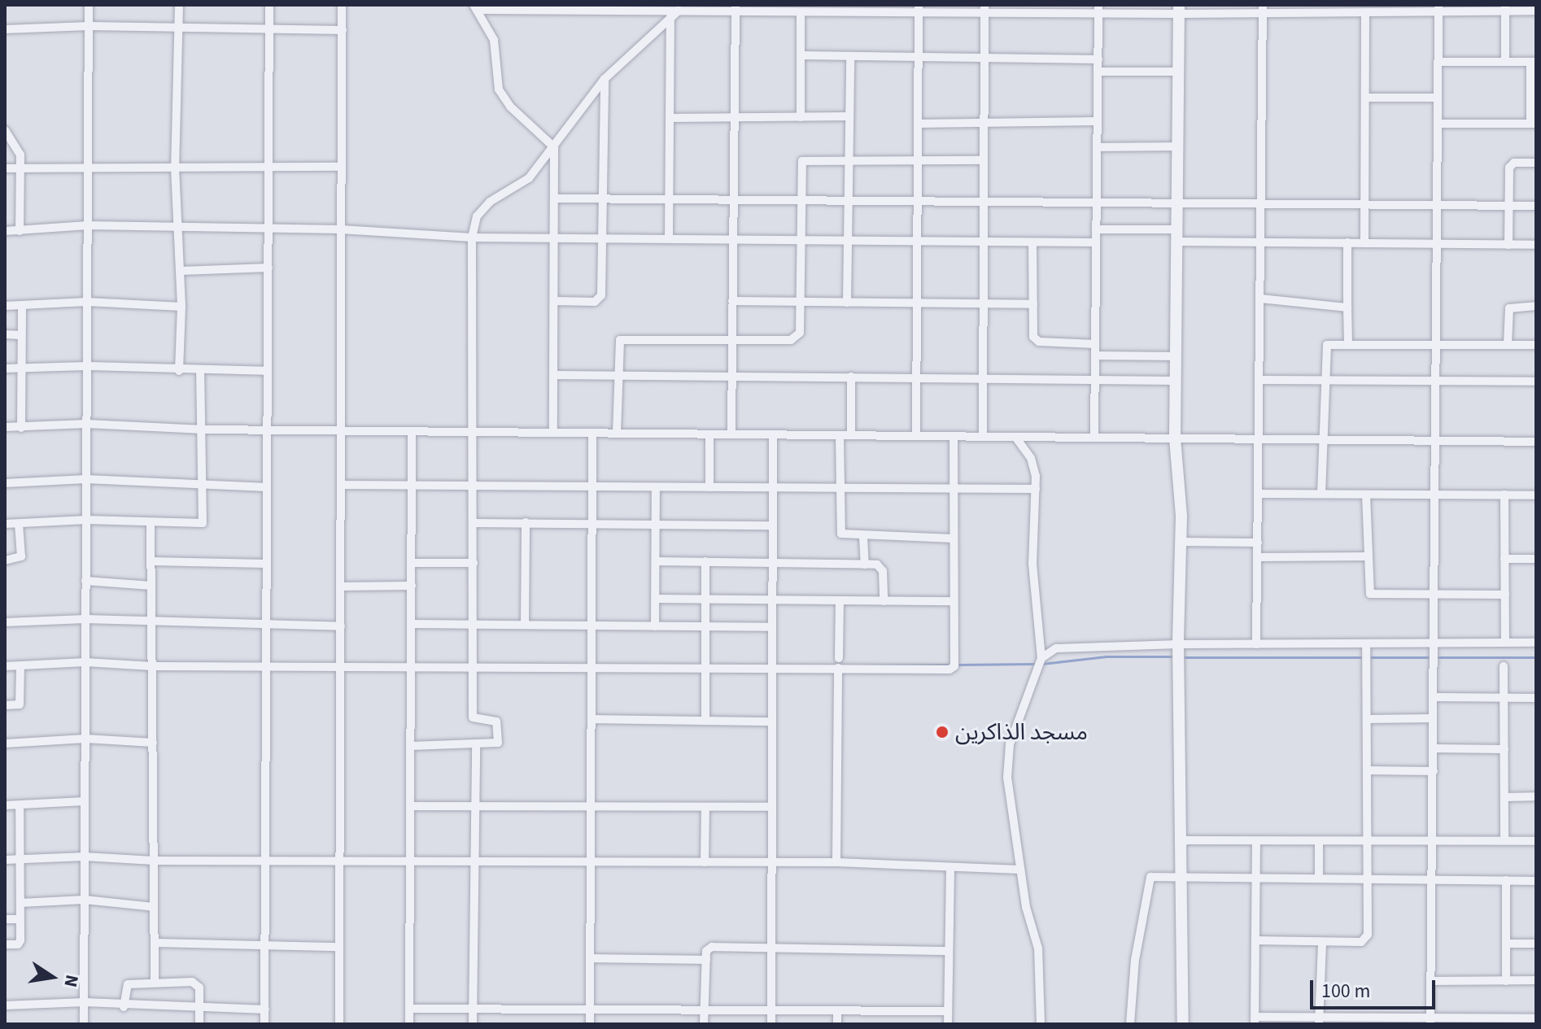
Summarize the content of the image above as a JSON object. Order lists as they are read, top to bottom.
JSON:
{
  "places": ["مسجد الذاكرين"],
  "scale_bar": "100 m",
  "north": "right"
}
